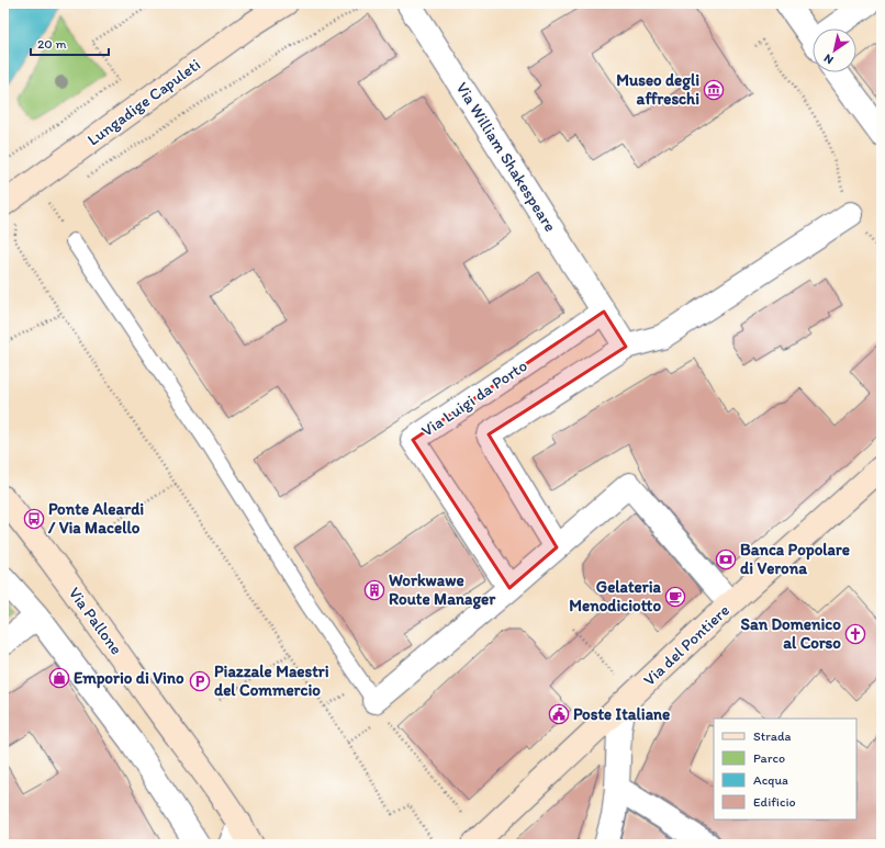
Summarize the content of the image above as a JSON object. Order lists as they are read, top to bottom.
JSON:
{
  "streets": {
    "street": [
      "Lungadige Capuleti",
      "Via William Shakespeare",
      "Via Luigi da Porto",
      "Via Pallone",
      "Via del Pontiere"
    ]
  },
  "crossings": [
    ["Via William Shakespeare", "Via Luigi da Porto"]
  ],
  "places": {
    "museum": ["Museo degli affreschi"],
    "bus stop": ["Ponte Aleardi / Via Macello"],
    "bank": ["Banca Popolare di Verona"],
    "building": ["Workwawe Route Manager"],
    "cafe": ["Gelateria Menodiciotto"],
    "church": ["San Domenico al Corso"],
    "shop": ["Emporio di Vino"],
    "parking": ["Piazzale Maestri del Commercio"],
    "public building": ["Poste Italiane"]
  },
  "legend": [
    "Strada",
    "Parco",
    "Acqua",
    "Edificio"
  ],
  "scale_bar": "20 m",
  "north": "bottom left"
}
